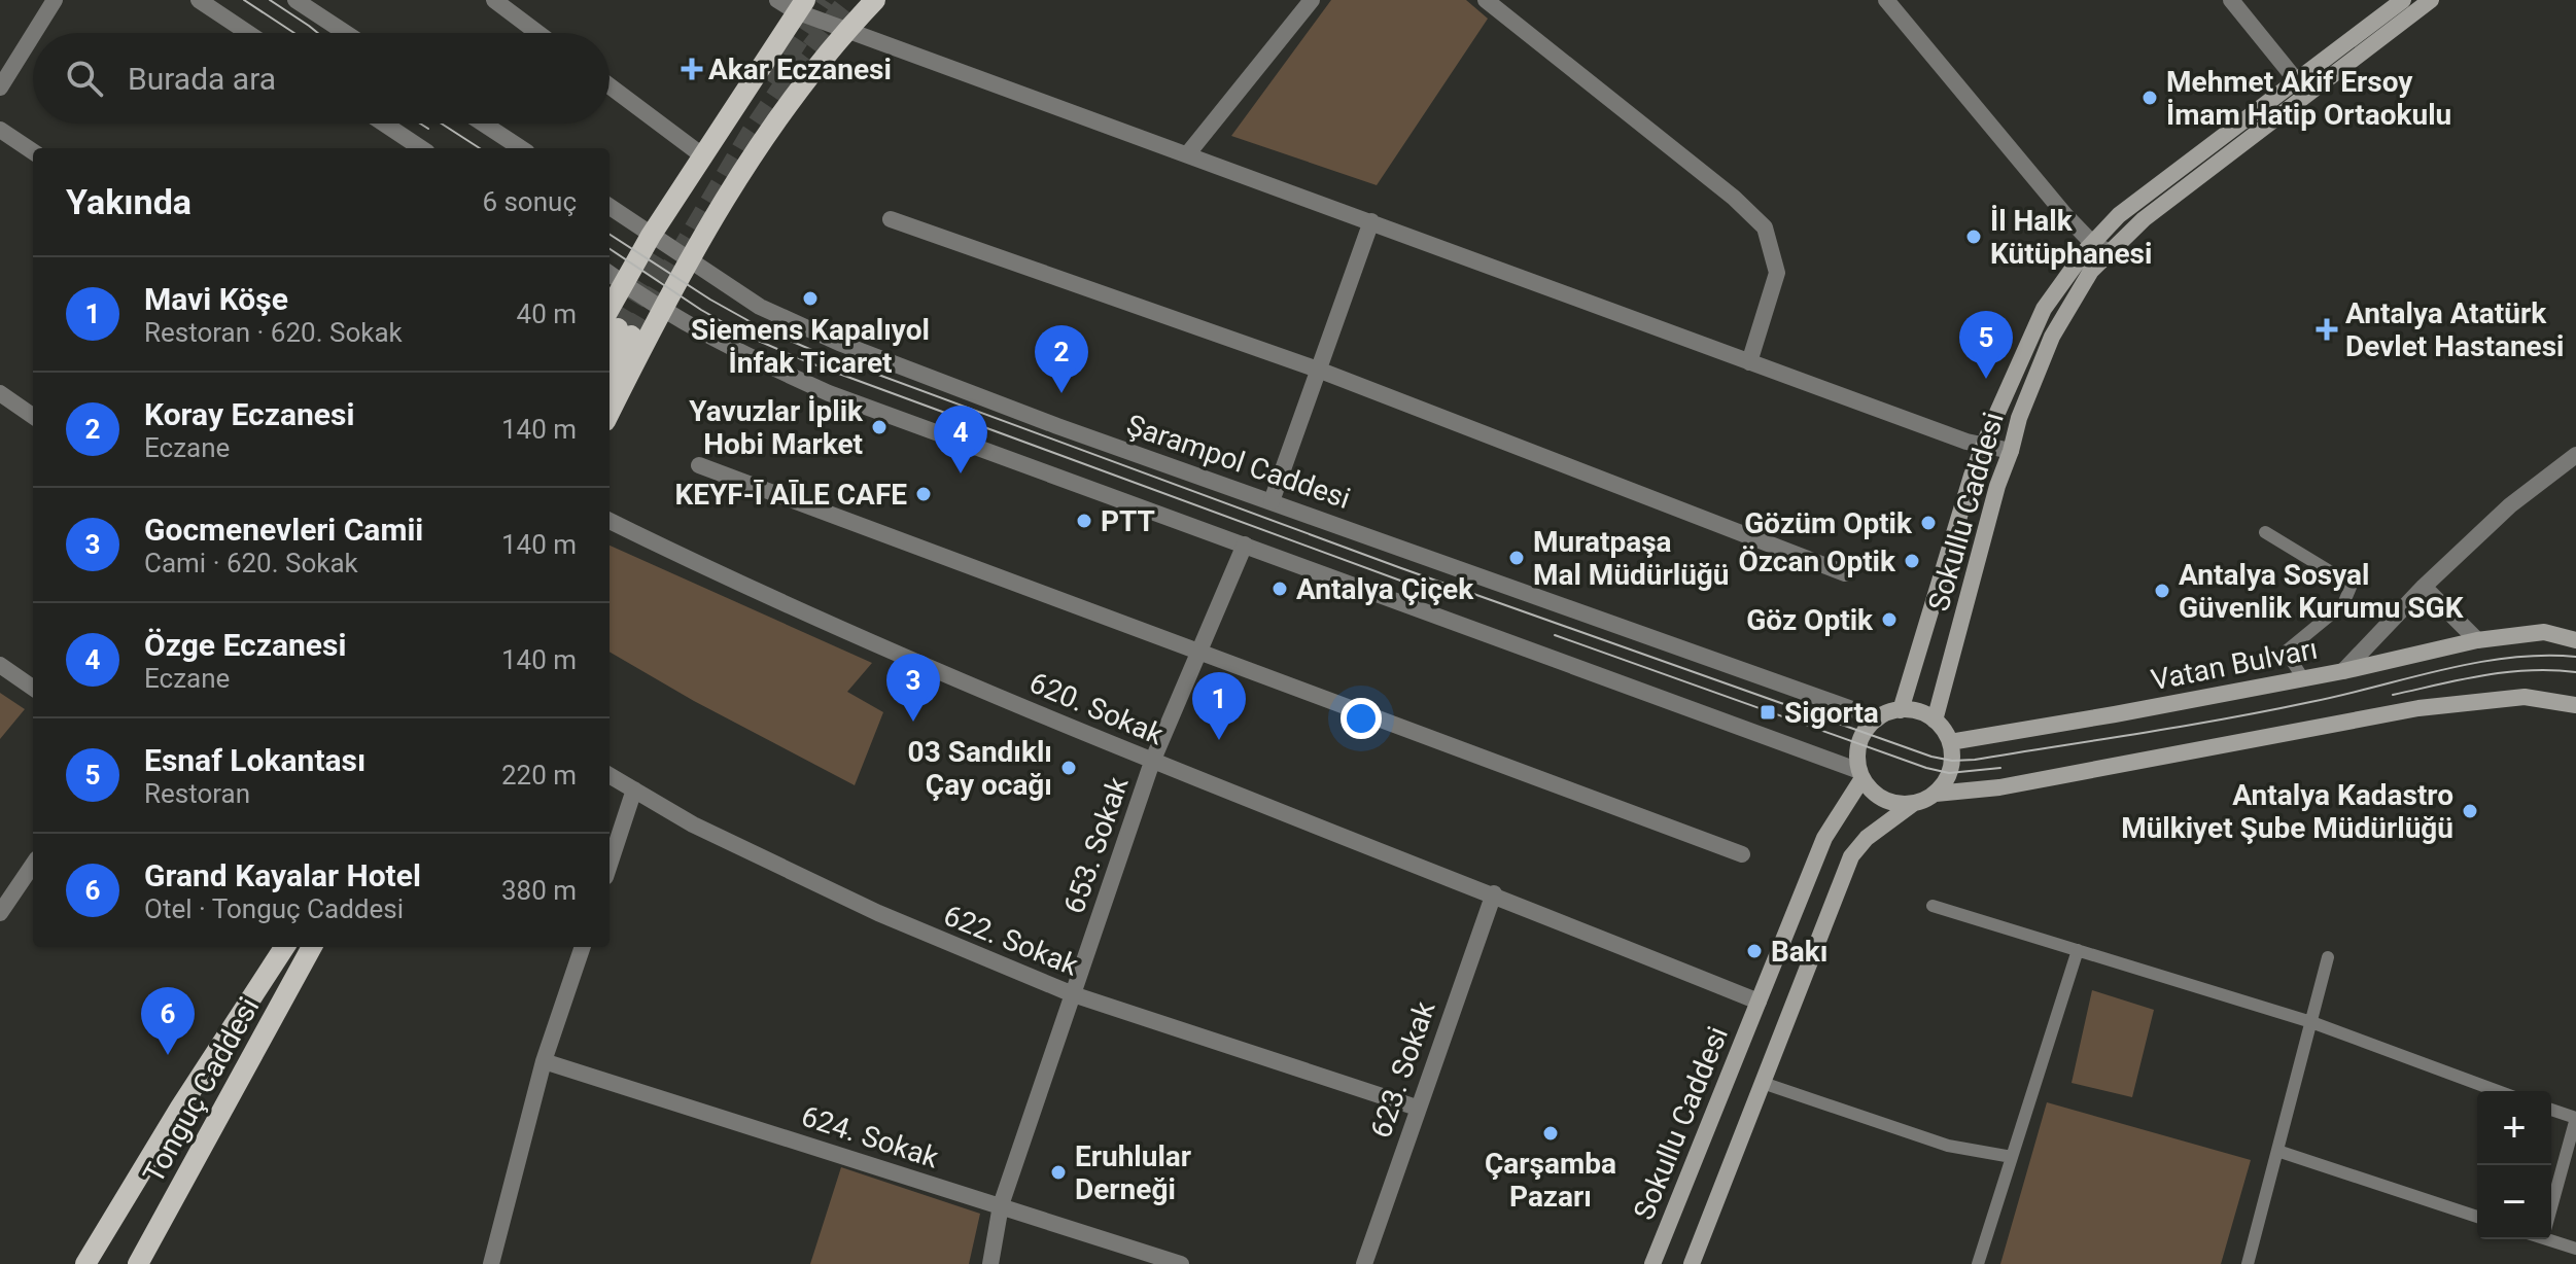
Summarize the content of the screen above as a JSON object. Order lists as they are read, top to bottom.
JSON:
{
  "streets": {
    "main road": ["Sokullu Caddesi", "Vatan Bulvarı", "Tonguç Caddesi"],
    "street": [
      "Şarampol Caddesi",
      "620. Sokak",
      "653. Sokak",
      "622. Sokak",
      "623. Sokak",
      "624. Sokak"
    ]
  },
  "crossings": [
    ["Şarampol Caddesi", "Sokullu Caddesi"],
    ["Şarampol Caddesi", "Vatan Bulvarı"],
    ["Sokullu Caddesi", "Vatan Bulvarı"],
    ["Sokullu Caddesi", "620. Sokak"],
    ["620. Sokak", "653. Sokak"],
    ["620. Sokak", "623. Sokak"],
    ["653. Sokak", "622. Sokak"],
    ["653. Sokak", "624. Sokak"],
    ["622. Sokak", "623. Sokak"]
  ],
  "places": {
    "health": ["Akar Eczanesi", "Antalya Atatürk Devlet Hastanesi"],
    "other": [
      "Mehmet Akif Ersoy İmam Hatip Ortaokulu",
      "İl Halk Kütüphanesi",
      "Siemens Kapalıyol İnfak Ticaret",
      "Yavuzlar İplik Hobi Market",
      "KEYF-Ī AĪLE CAFE",
      "PTT",
      "Gözüm Optik",
      "Muratpaşa Mal Müdürlüğü",
      "Özcan Optik",
      "Antalya Çiçek",
      "Antalya Sosyal Güvenlik Kurumu SGK",
      "Göz Optik",
      "03 Sandıklı Çay ocağı",
      "Antalya Kadastro Mülkiyet Şube Müdürlüğü",
      "Bakı",
      "Çarşamba Pazarı",
      "Eruhlular Derneği"
    ],
    "transit": ["Sigorta"]
  },
  "page": {
    "search": "Burada ara",
    "heading": ["Yakında", "6 sonuç"],
    "list": [
      {
        "mark": "1",
        "name": "Mavi Köşe",
        "note": "Restoran · 620. Sokak",
        "value": "40 m"
      },
      {
        "mark": "2",
        "name": "Koray Eczanesi",
        "note": "Eczane",
        "value": "140 m"
      },
      {
        "mark": "3",
        "name": "Gocmenevleri Camii",
        "note": "Cami · 620. Sokak",
        "value": "140 m"
      },
      {
        "mark": "4",
        "name": "Özge Eczanesi",
        "note": "Eczane",
        "value": "140 m"
      },
      {
        "mark": "5",
        "name": "Esnaf Lokantası",
        "note": "Restoran",
        "value": "220 m"
      },
      {
        "mark": "6",
        "name": "Grand Kayalar Hotel",
        "note": "Otel · Tonguç Caddesi",
        "value": "380 m"
      }
    ],
    "pins": [
      "5",
      "2",
      "4",
      "3",
      "1",
      "6"
    ],
    "map_buttons": ["+", "−"]
  }
}
